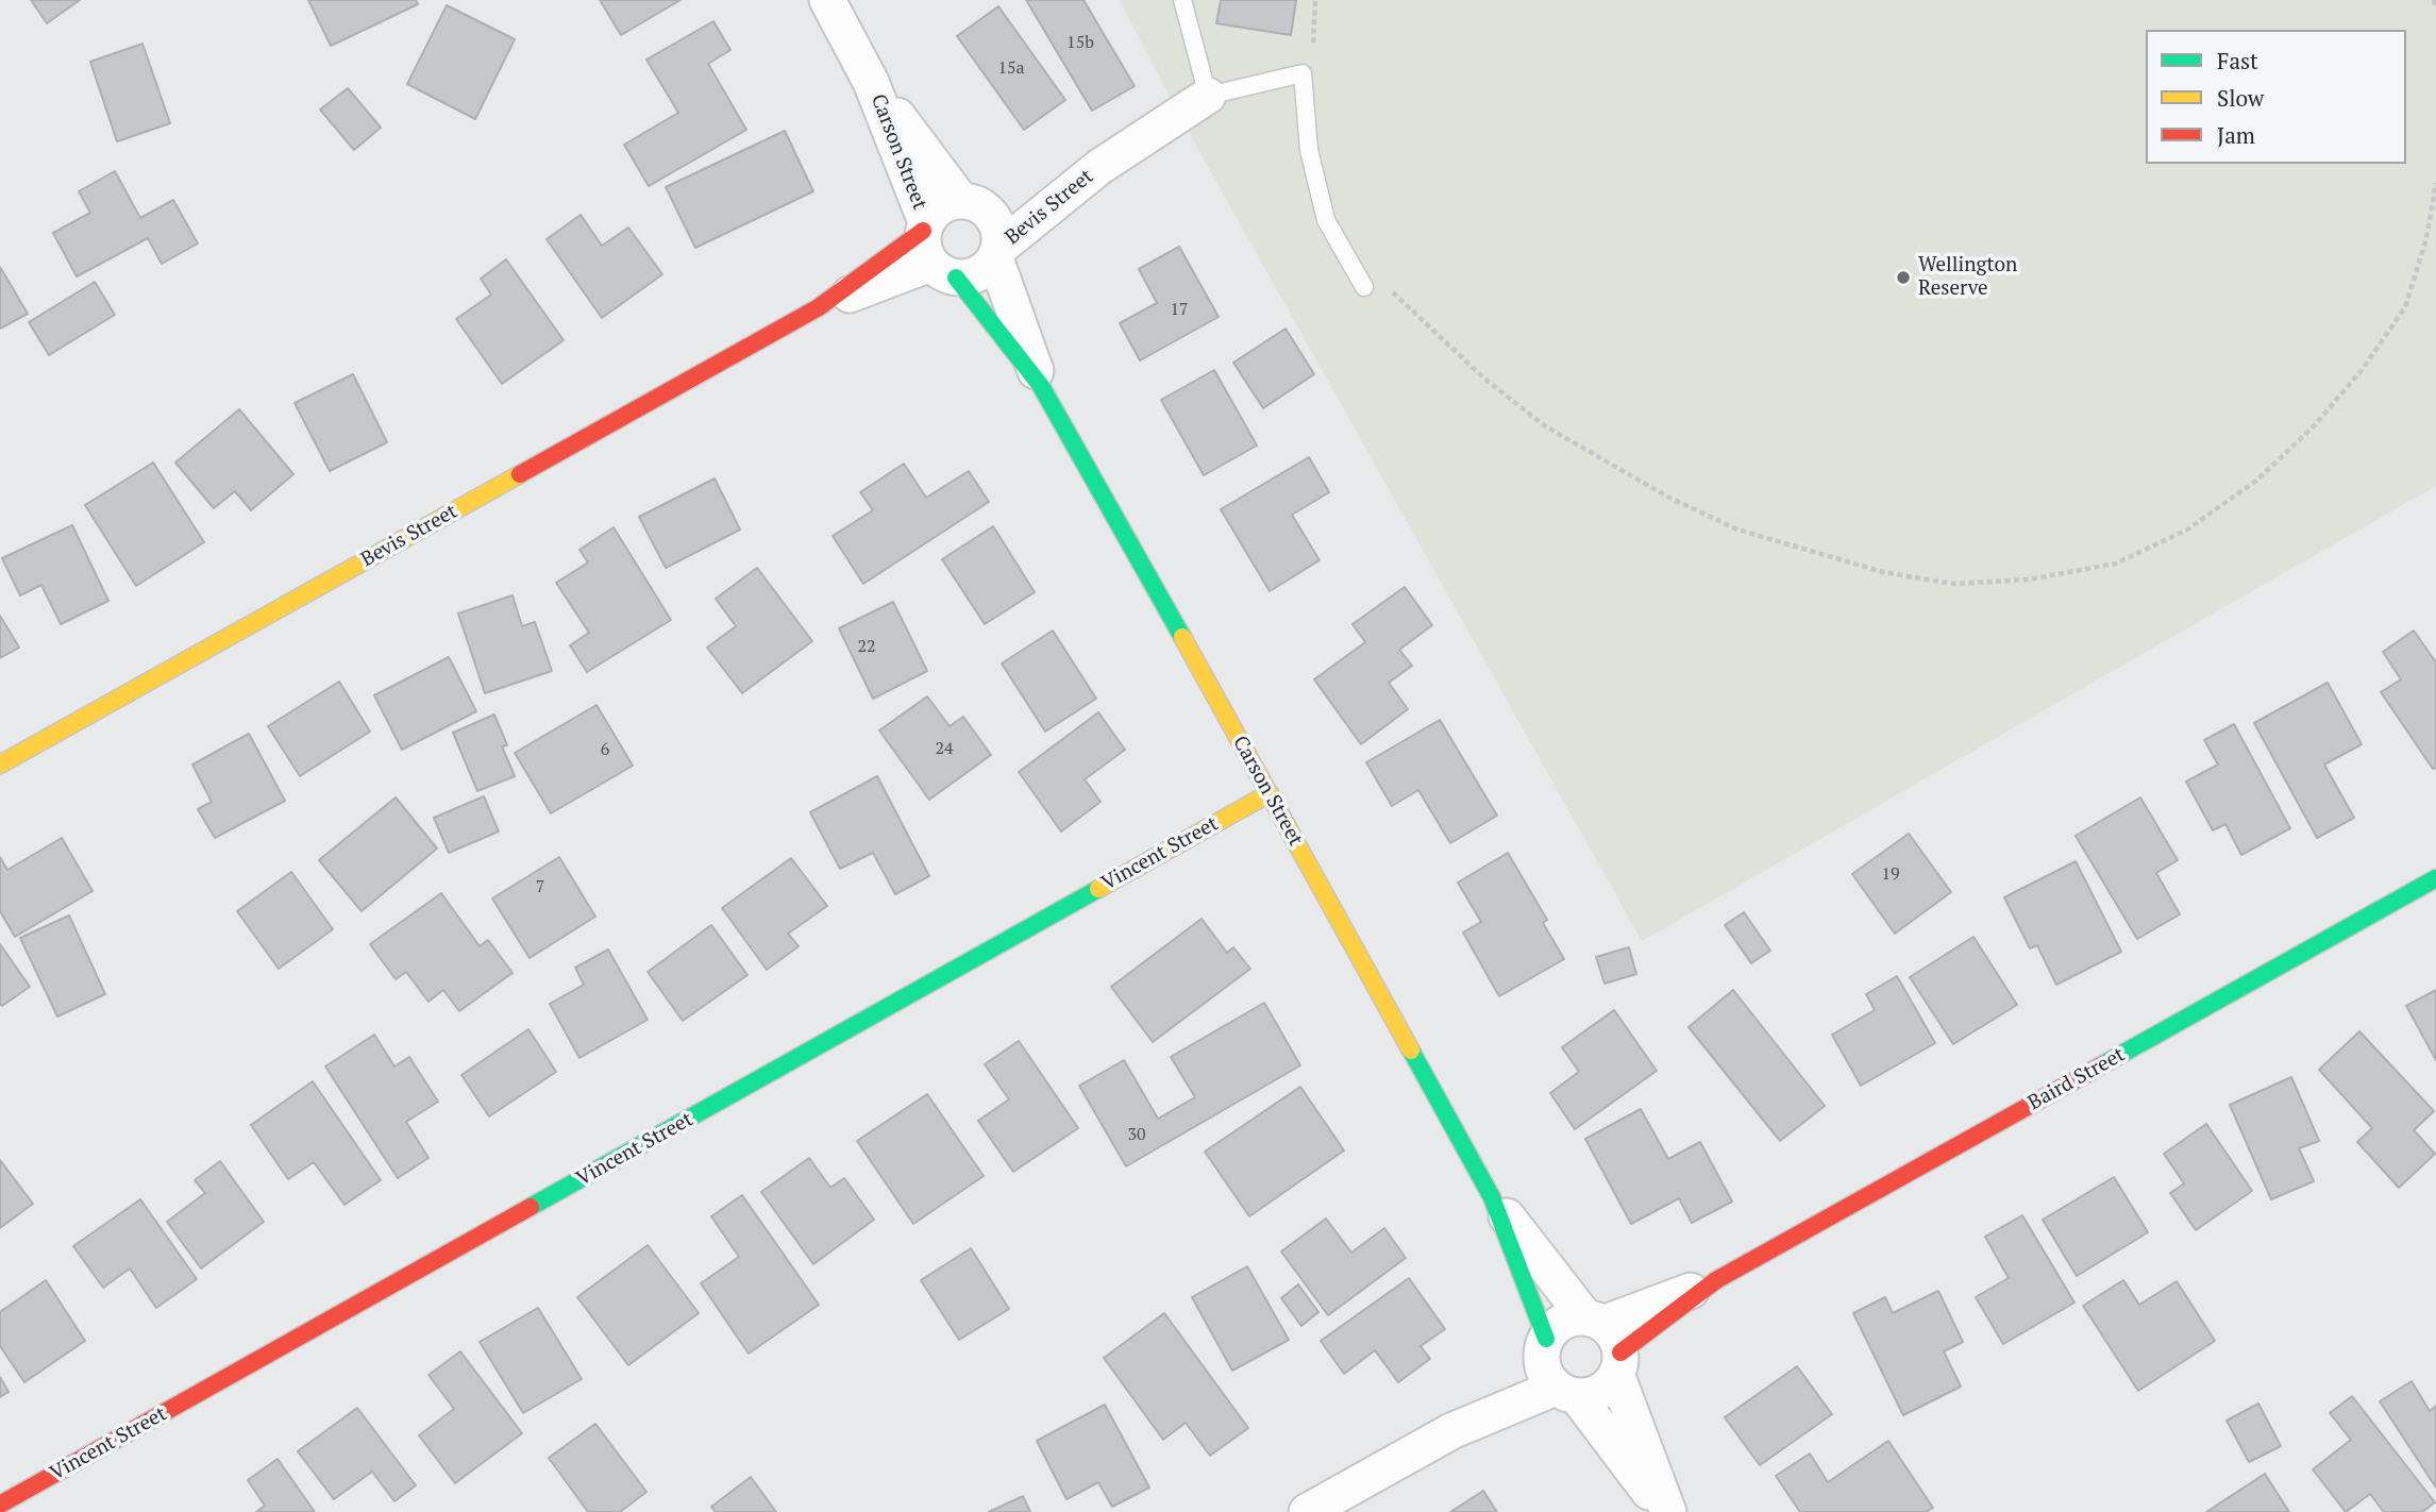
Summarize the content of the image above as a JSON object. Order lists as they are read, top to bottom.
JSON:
{
  "streets": {
    "street": [
      "Carson Street",
      "Bevis Street",
      "Vincent Street",
      "Baird Street"
    ]
  },
  "crossings": [
    ["Carson Street", "Bevis Street"],
    ["Carson Street", "Vincent Street"],
    ["Carson Street", "Baird Street"]
  ],
  "places": ["Wellington Reserve"],
  "house_numbers": [
    "15b",
    "15a",
    "17",
    "22",
    "24",
    "6",
    "19",
    "7",
    "30"
  ],
  "legend": ["Fast", "Slow", "Jam"]
}
